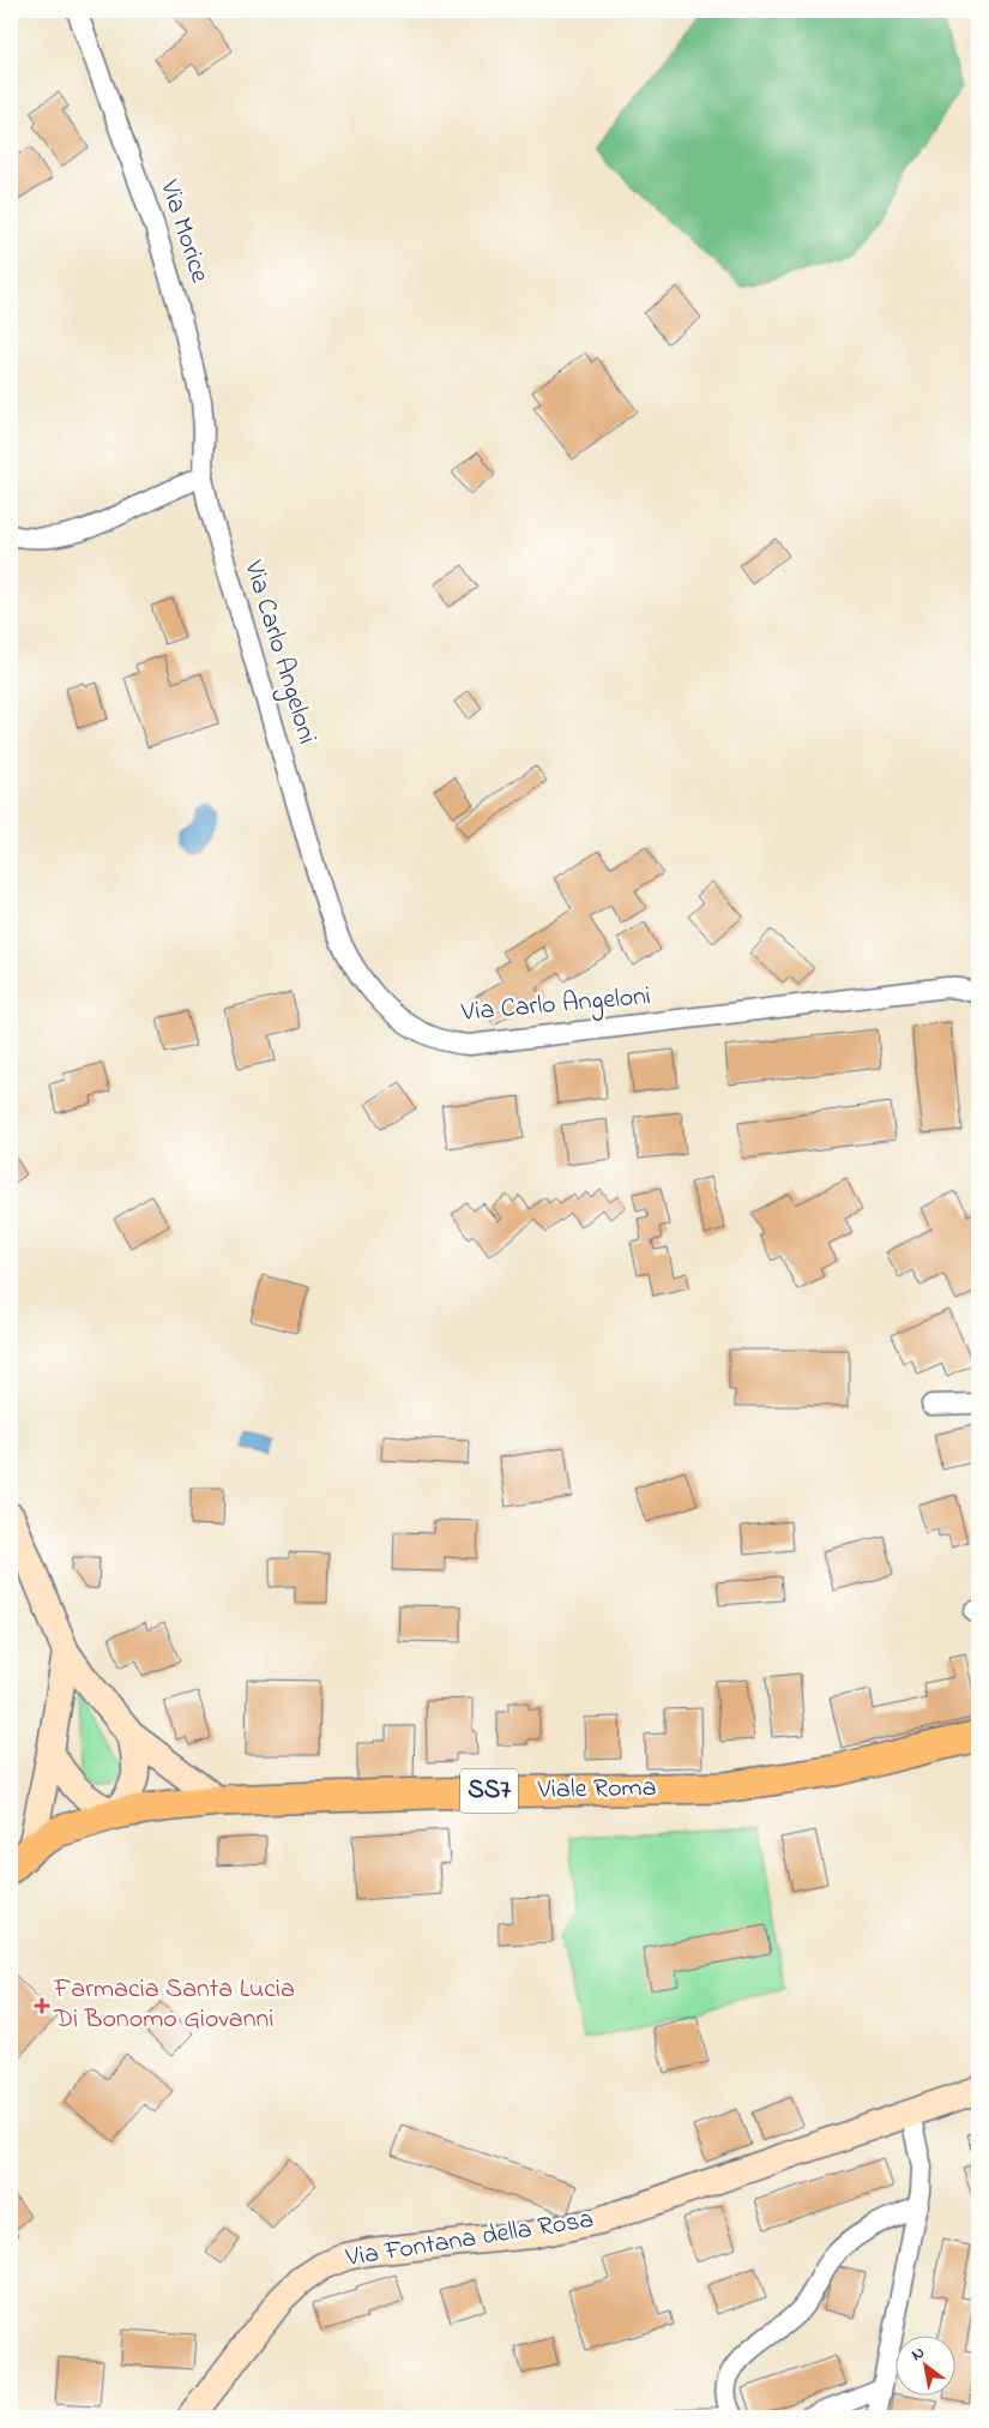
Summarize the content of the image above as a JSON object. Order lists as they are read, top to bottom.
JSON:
{
  "streets": {
    "main road": ["Viale Roma", "SS7", "Via Fontana della Rosa"],
    "street": ["Via Morice", "Via Carlo Angeloni"]
  },
  "crossings": [
    ["Via Morice", "Via Carlo Angeloni"]
  ],
  "places": {
    "health": ["Farmacia Santa Lucia Di Bonomo Giovanni"]
  },
  "north": "top left"
}
